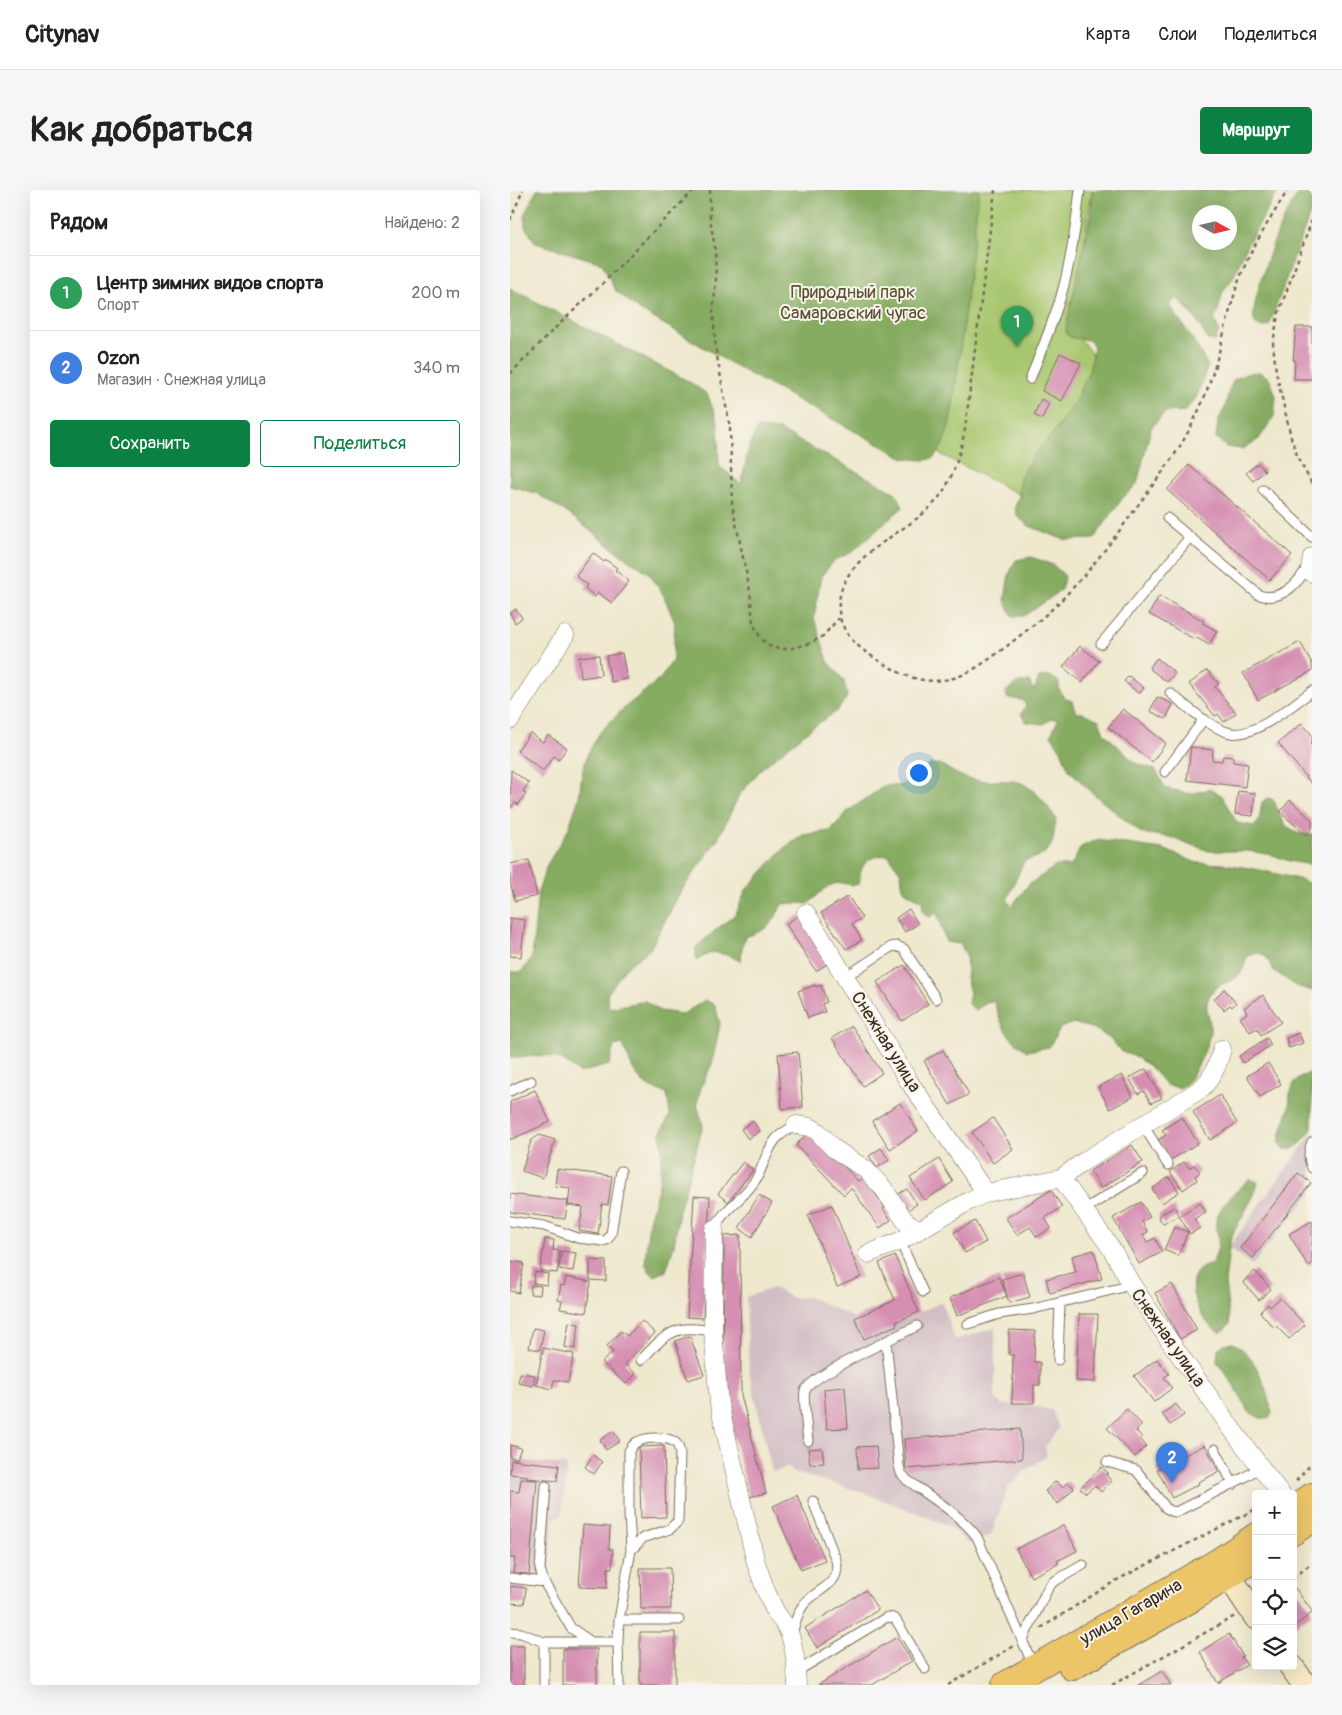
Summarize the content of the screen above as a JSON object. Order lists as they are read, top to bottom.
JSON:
{
  "streets": {
    "main road": ["улица Гагарина"],
    "street": ["Снежная улица"]
  },
  "parks": ["Природный парк Самаровский чугас"],
  "north": "right",
  "page": {
    "header": "Citynav",
    "nav": ["Карта", "Слои", "Поделиться"],
    "buttons": [
      "Маршрут",
      ["Сохранить", "Поделиться"]
    ],
    "title": "Как добраться",
    "heading": ["Рядом", "Найдено: 2"],
    "list": [
      {
        "mark": "1",
        "name": "Центр зимних видов спорта",
        "note": "Спорт",
        "value": "200 m"
      },
      {
        "mark": "2",
        "name": "Ozon",
        "note": "Магазин · Снежная улица",
        "value": "340 m"
      }
    ],
    "pins": ["1", "2"],
    "map_buttons": ["+", "−"]
  }
}
